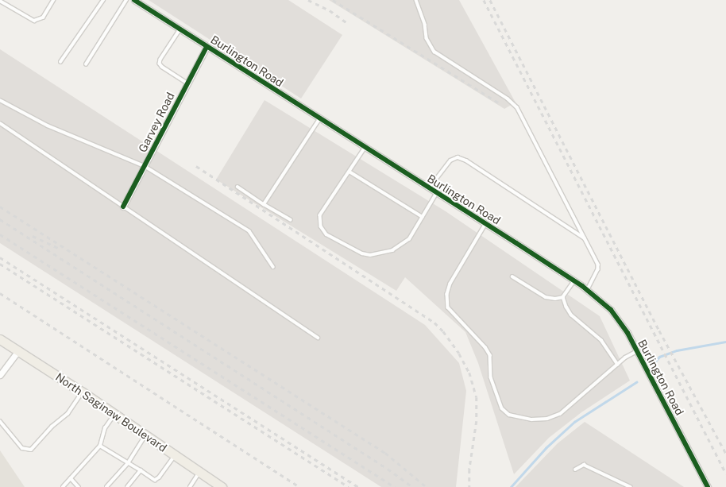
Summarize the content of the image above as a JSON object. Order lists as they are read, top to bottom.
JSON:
{
  "streets": {
    "main road": ["North Saginaw Boulevard"],
    "street": ["Burlington Road", "Garvey Road"]
  },
  "crossings": [
    ["Burlington Road", "Garvey Road"]
  ]
}
